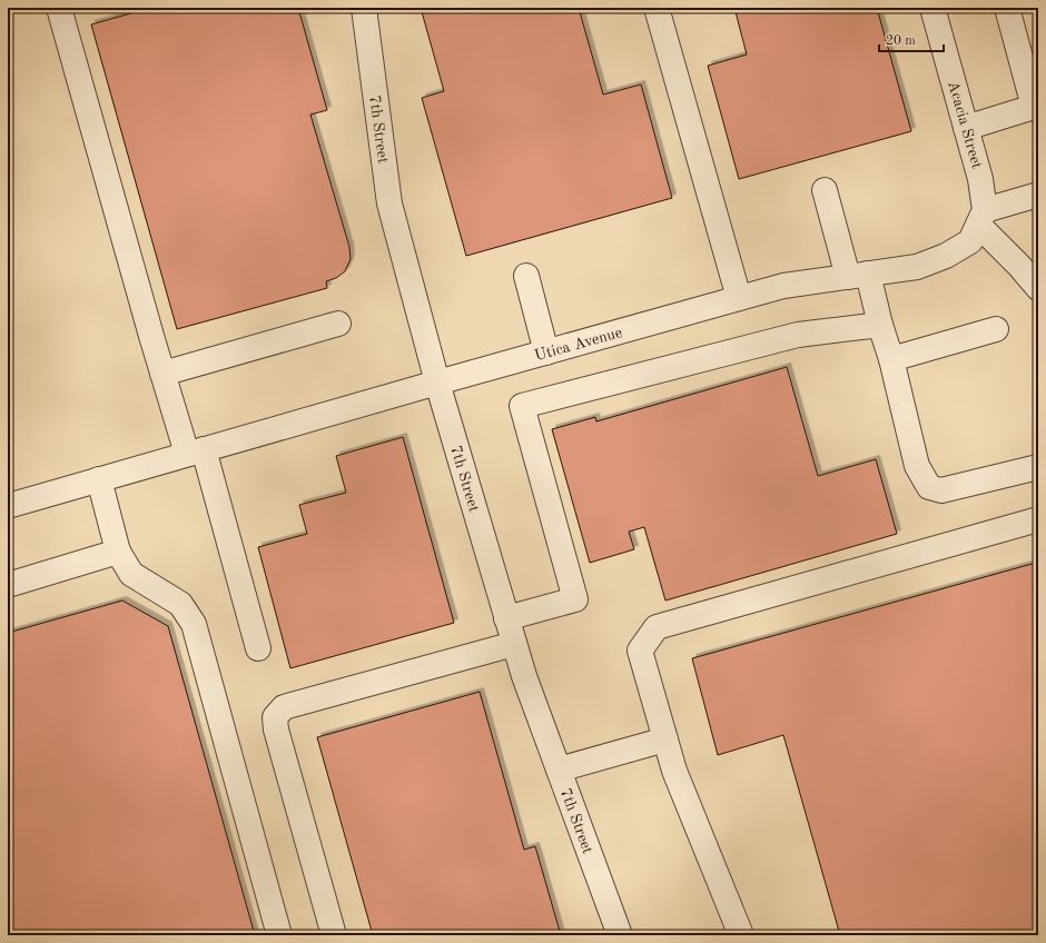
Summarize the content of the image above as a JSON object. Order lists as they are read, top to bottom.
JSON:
{
  "streets": {
    "street": ["Acacia Street", "7th Street", "Utica Avenue"]
  },
  "crossings": [
    ["Acacia Street", "Utica Avenue"],
    ["7th Street", "Utica Avenue"]
  ],
  "scale_bar": "20 m"
}
